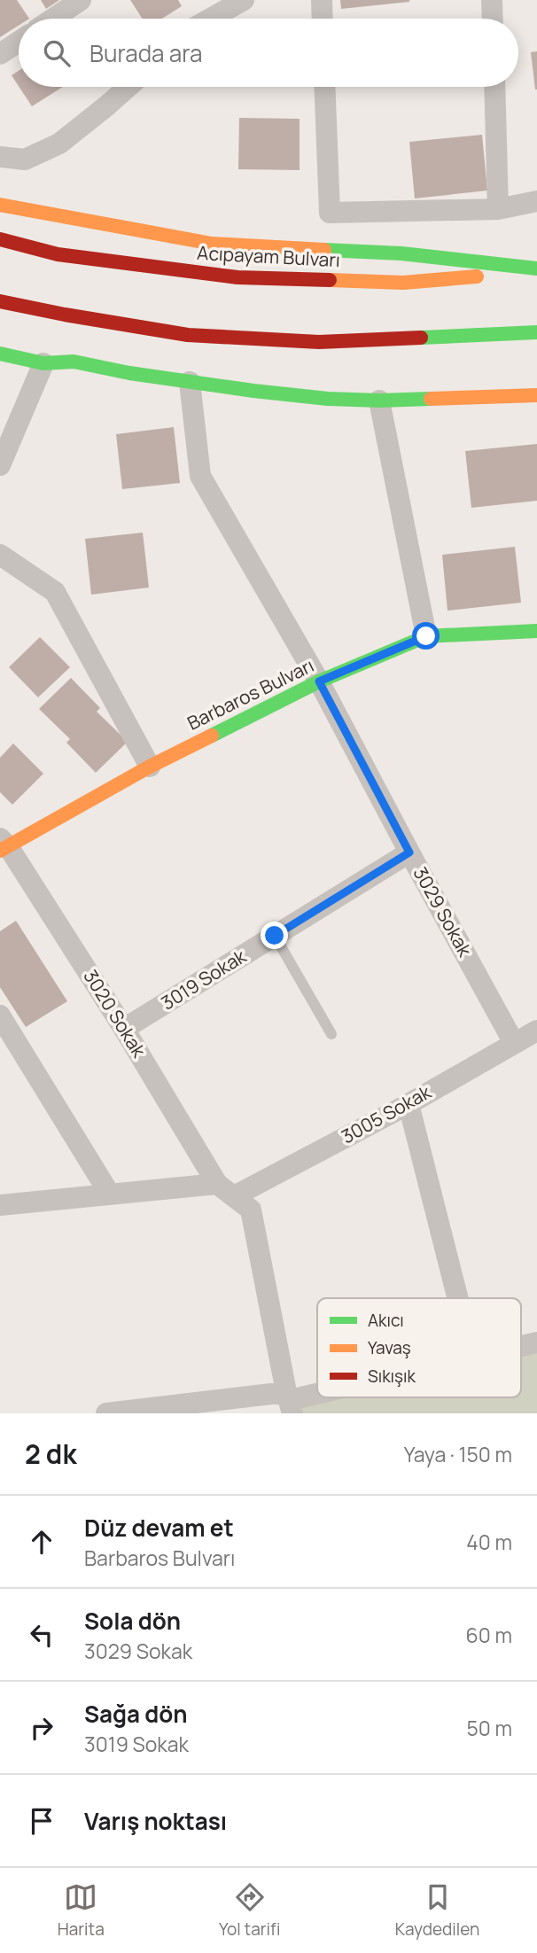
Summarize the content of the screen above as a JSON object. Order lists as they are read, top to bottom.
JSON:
{
  "streets": {
    "main road": ["Acıpayam Bulvarı", "Barbaros Bulvarı"],
    "street": [
      "3029 Sokak",
      "3019 Sokak",
      "3020 Sokak",
      "3005 Sokak"
    ]
  },
  "crossings": [
    ["Barbaros Bulvarı", "3029 Sokak"],
    ["Barbaros Bulvarı", "3020 Sokak"],
    ["3029 Sokak", "3019 Sokak"],
    ["3029 Sokak", "3005 Sokak"],
    ["3019 Sokak", "3020 Sokak"],
    ["3020 Sokak", "3005 Sokak"]
  ],
  "legend": ["Akıcı", "Yavaş", "Sıkışık"],
  "page": {
    "search": "Burada ara",
    "heading": ["2 dk", "Yaya · 150 m"],
    "list": [
      ["Düz devam et", "Barbaros Bulvarı", "40 m"],
      ["Sola dön", "3029 Sokak", "60 m"],
      ["Sağa dön", "3019 Sokak", "50 m"],
      "Varış noktası"
    ],
    "nav": ["Harita", "Yol tarifi", "Kaydedilen"]
  }
}
